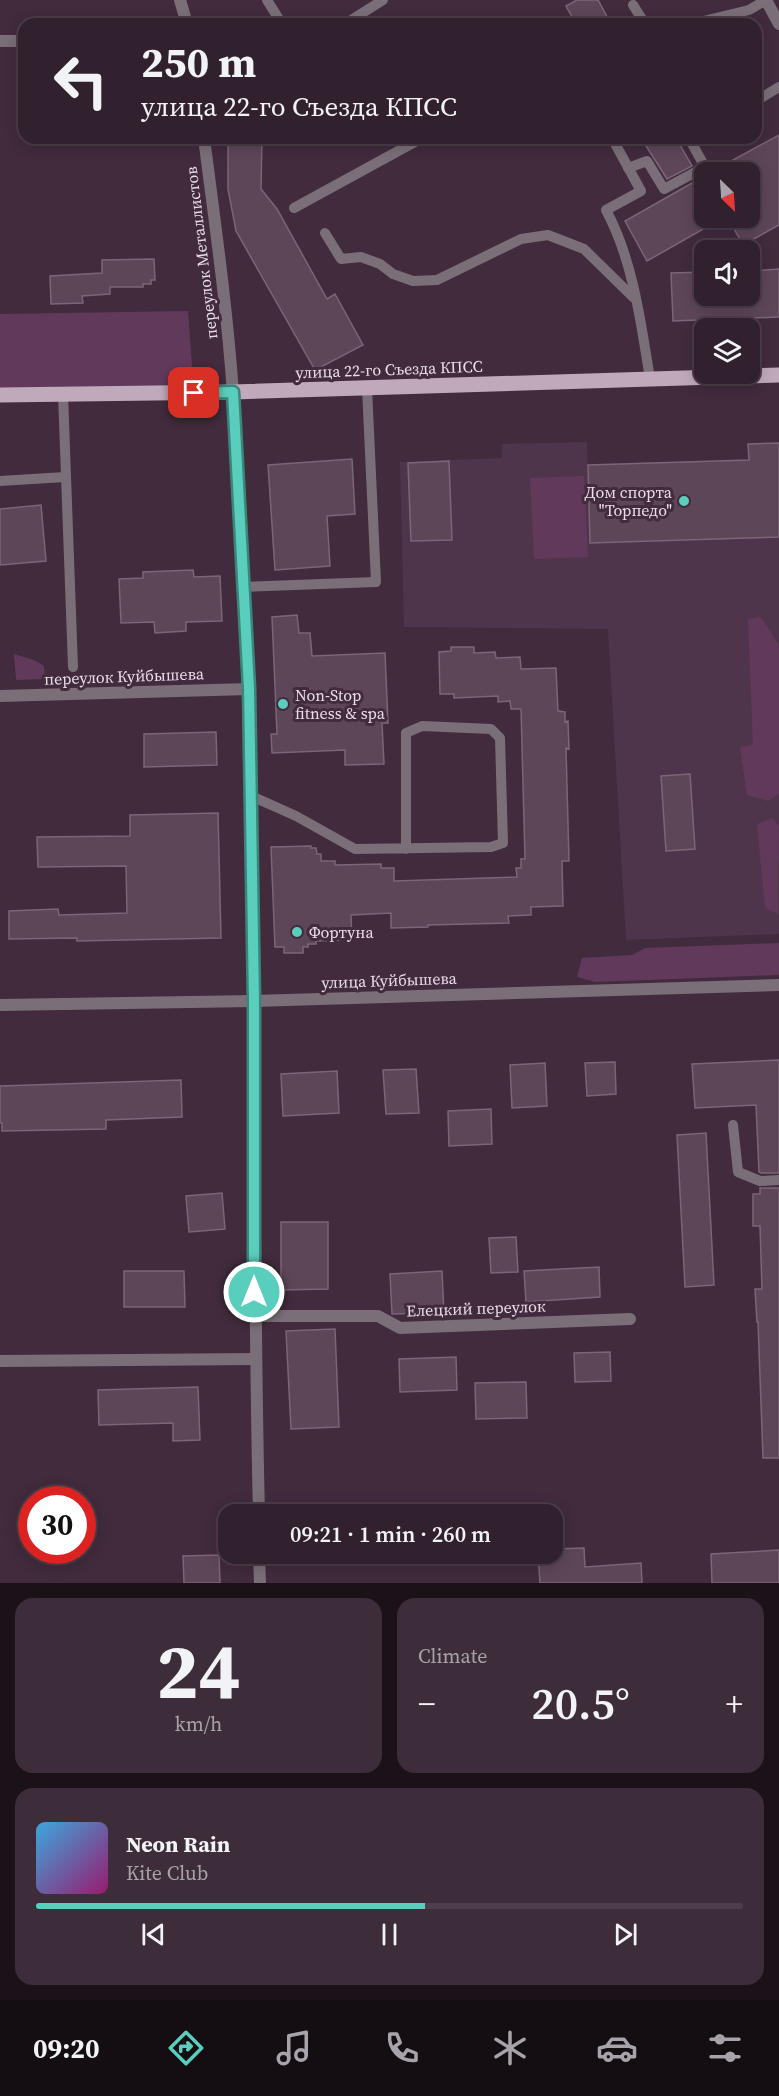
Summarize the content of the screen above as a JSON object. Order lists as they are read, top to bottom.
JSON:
{
  "streets": {
    "main road": ["улица 22-го Съезда КПСС"],
    "street": [
      "переулок Металлистов",
      "переулок Куйбышева",
      "улица Куйбышева",
      "Елецкий переулок"
    ]
  },
  "crossings": [
    ["переулок Металлистов", "улица 22-го Съезда КПСС"],
    ["переулок Металлистов", "переулок Куйбышева"],
    ["переулок Металлистов", "улица Куйбышева"],
    ["переулок Металлистов", "Елецкий переулок"]
  ],
  "places": ["Дом спорта \"Торпедо\"", "Non-Stop fitness & spa", "Фортуна"],
  "north": "bottom right",
  "page": {
    "turn": ["250 m", "улица 22-го Съезда КПСС"],
    "limit": "30",
    "trip": "09:21 · 1 min · 260 m",
    "tile": [
      ["24", "km/h"],
      "Climate"
    ],
    "heat": ["−", "20.5°", "+"],
    "song": ["Neon Rain", "Kite Club"],
    "tabs": "09:20"
  }
}
